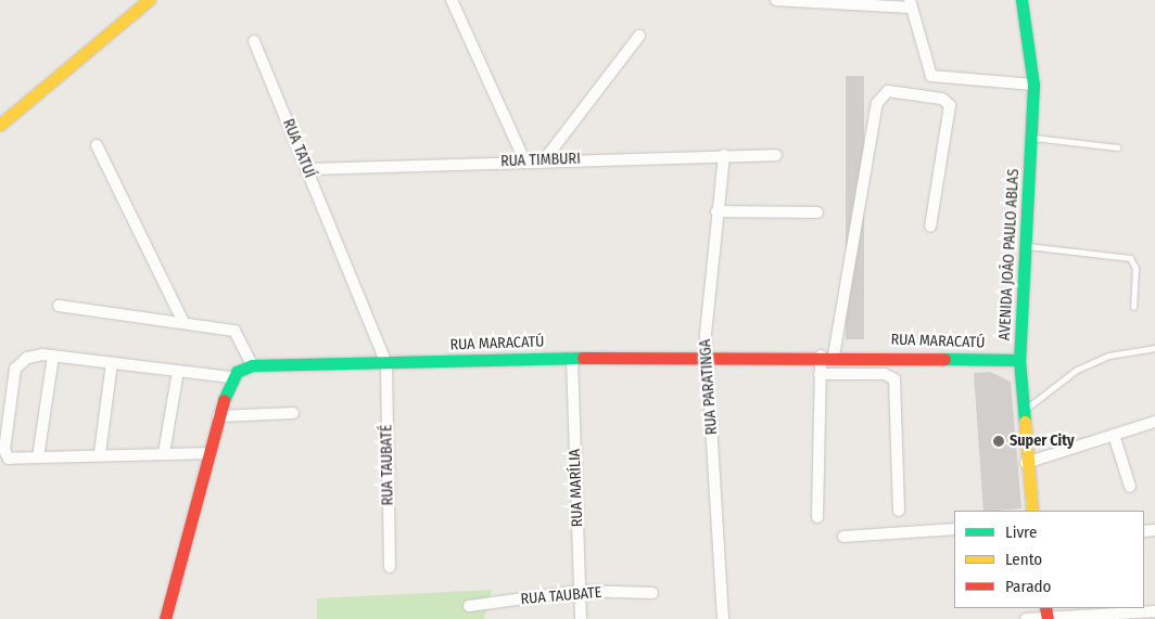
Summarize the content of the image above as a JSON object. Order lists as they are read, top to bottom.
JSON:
{
  "streets": {
    "street": [
      "RUA TATUÍ",
      "RUA TIMBURI",
      "AVENIDA JOÃO PAULO ABLAS",
      "RUA MARACATÚ",
      "RUA PARATINGA",
      "RUA TAUBATÉ",
      "RUA MARÍLIA",
      "RUA TAUBATE"
    ]
  },
  "crossings": [
    ["RUA TATUÍ", "RUA TIMBURI"],
    ["RUA TATUÍ", "RUA MARACATÚ"],
    ["RUA TATUÍ", "RUA TAUBATÉ"],
    ["RUA TIMBURI", "RUA PARATINGA"],
    ["AVENIDA JOÃO PAULO ABLAS", "RUA MARACATÚ"],
    ["RUA MARACATÚ", "RUA PARATINGA"],
    ["RUA MARACATÚ", "RUA TAUBATÉ"],
    ["RUA MARACATÚ", "RUA MARÍLIA"],
    ["RUA MARÍLIA", "RUA TAUBATE"]
  ],
  "places": ["Super City"],
  "legend": ["Livre", "Lento", "Parado"]
}
